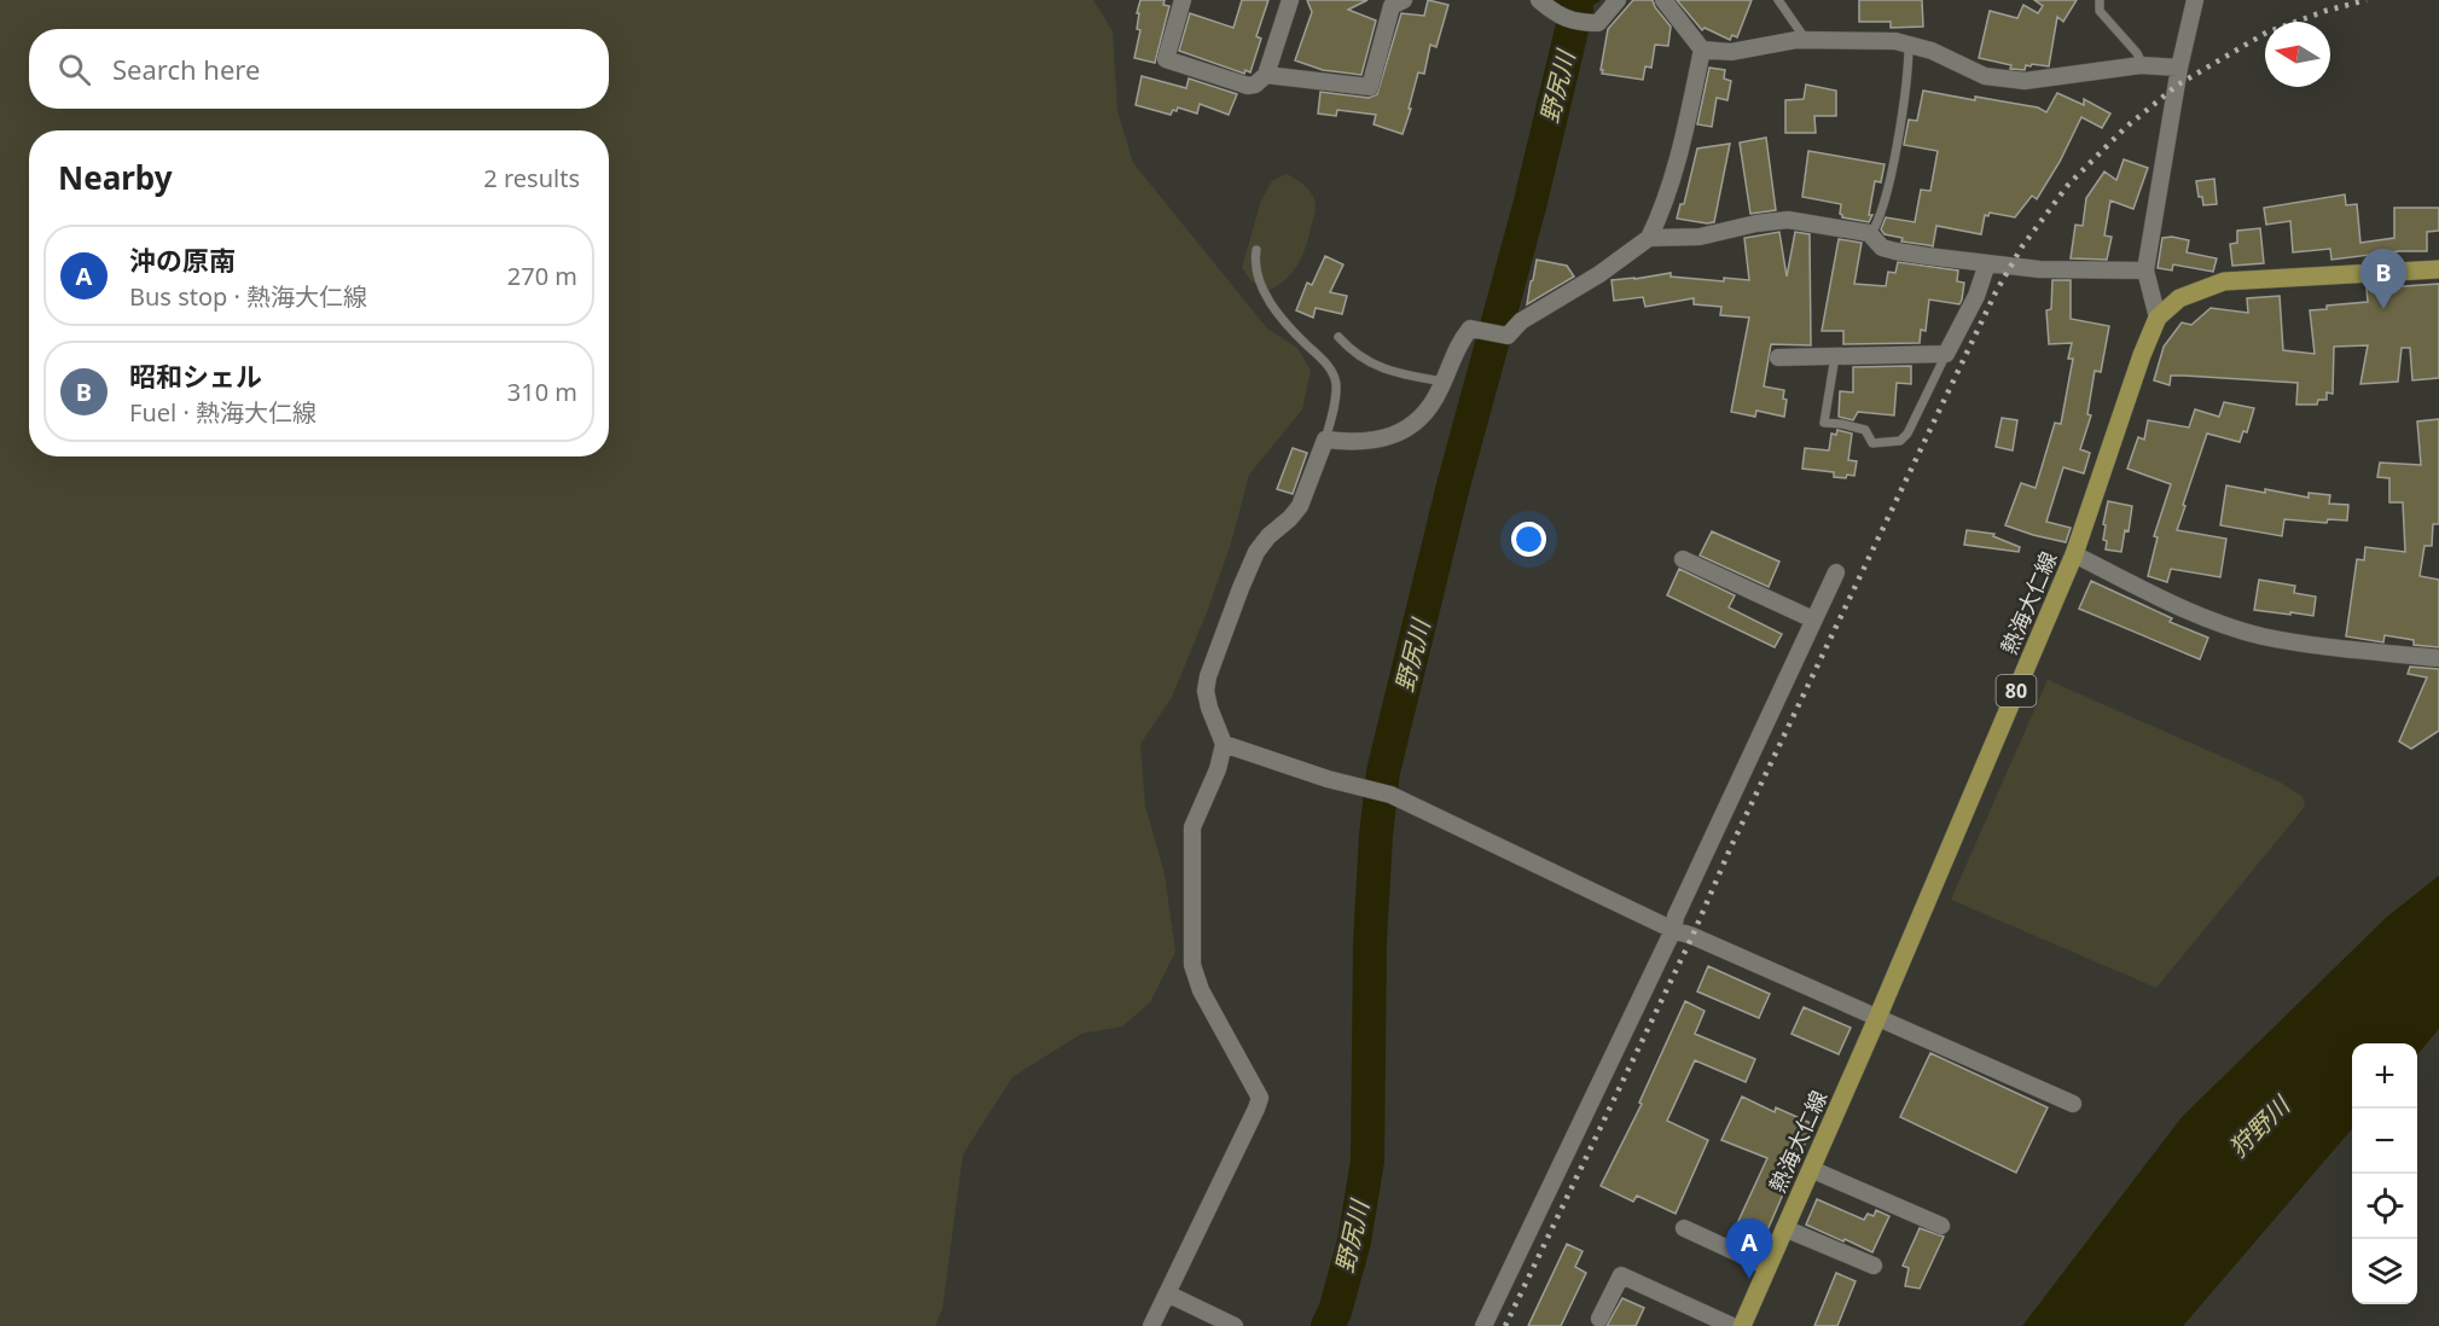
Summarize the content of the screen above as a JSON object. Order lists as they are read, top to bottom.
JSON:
{
  "streets": {
    "main road": ["熱海大仁線", "80"]
  },
  "water": ["野尻川", "狩野川"],
  "north": "left",
  "page": {
    "search": "Search here",
    "heading": ["Nearby", "2 results"],
    "list": [
      {
        "mark": "A",
        "name": "沖の原南",
        "note": "Bus stop · 熱海大仁線",
        "value": "270 m"
      },
      {
        "mark": "B",
        "name": "昭和シェル",
        "note": "Fuel · 熱海大仁線",
        "value": "310 m"
      }
    ],
    "pins": ["B", "A"],
    "map_buttons": ["+", "−"]
  }
}
